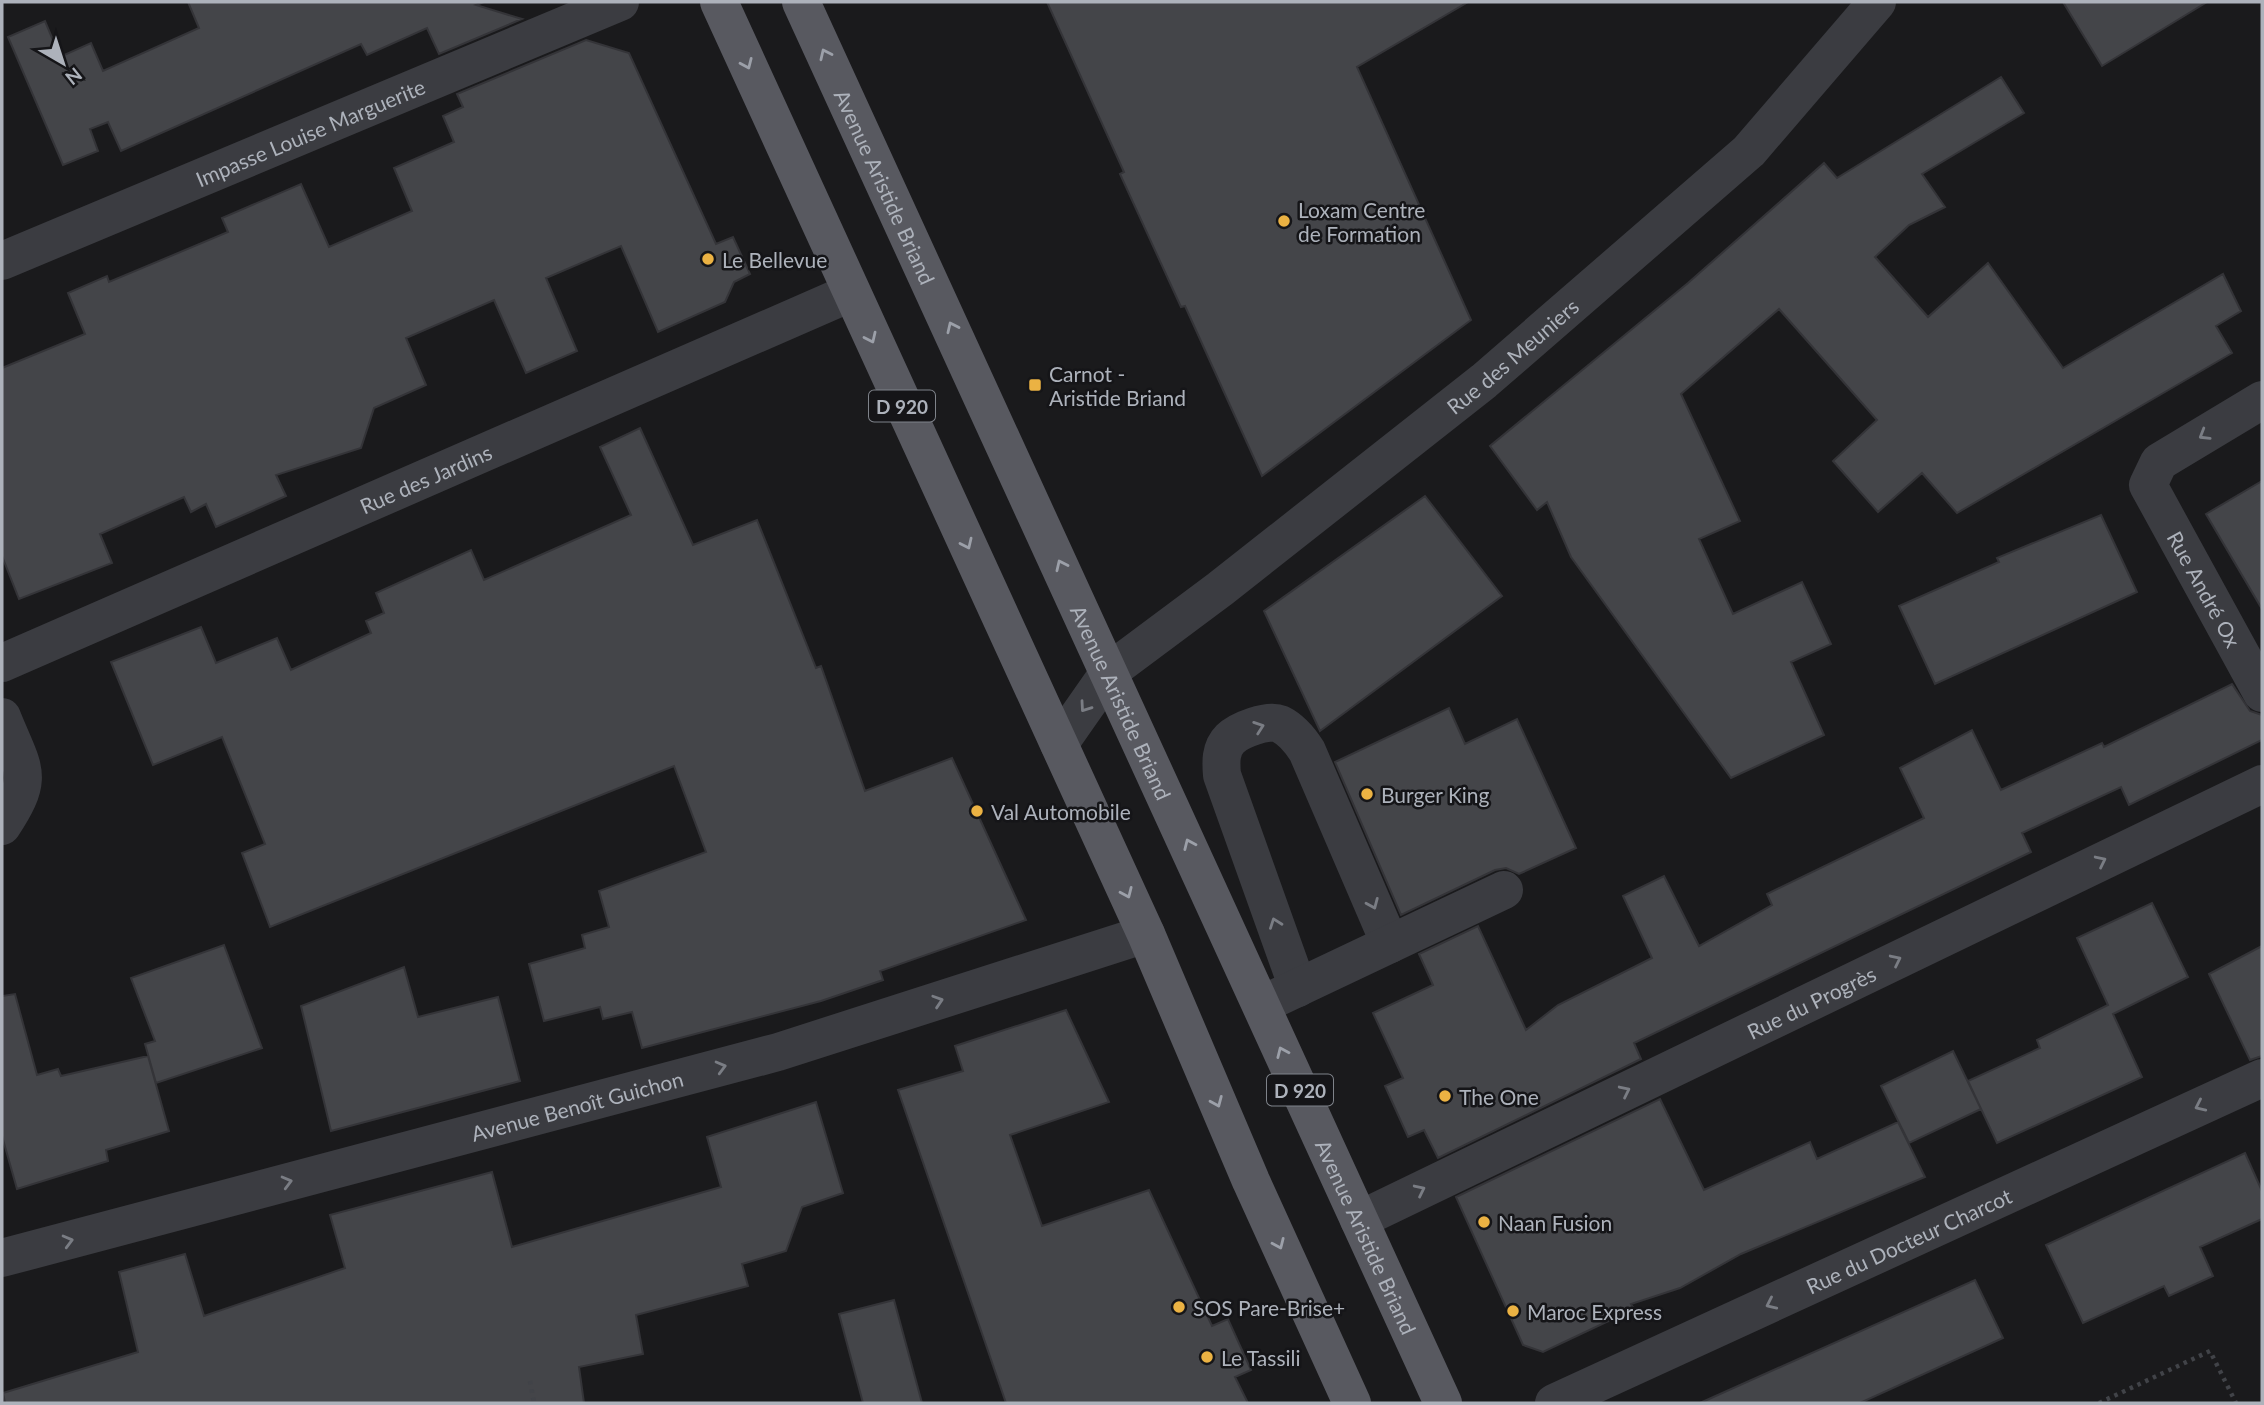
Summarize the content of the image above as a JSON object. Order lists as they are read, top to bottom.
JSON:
{
  "streets": {
    "main road": ["Avenue Aristide Briand", "D 920"],
    "street": [
      "Impasse Louise Marguerite",
      "Rue des Meuniers",
      "Rue des Jardins",
      "Rue André Ox",
      "Rue du Progrès",
      "Avenue Benoît Guichon",
      "Rue du Docteur Charcot"
    ]
  },
  "crossings": [
    ["Avenue Aristide Briand", "Rue des Meuniers"],
    ["Avenue Aristide Briand", "Rue du Progrès"],
    ["Rue des Meuniers", "D 920"],
    ["D 920", "Rue des Jardins"],
    ["D 920", "Avenue Benoît Guichon"]
  ],
  "one_way": ["Rue du Progrès", "Avenue Benoît Guichon", "Rue du Docteur Charcot"],
  "places": {
    "other": [
      "Loxam Centre de Formation",
      "Le Bellevue",
      "Burger King",
      "Val Automobile",
      "The One",
      "Naan Fusion",
      "SOS Pare-Brise+",
      "Maroc Express",
      "Le Tassili"
    ],
    "transit": ["Carnot - Aristide Briand"]
  },
  "north": "bottom right"
}
